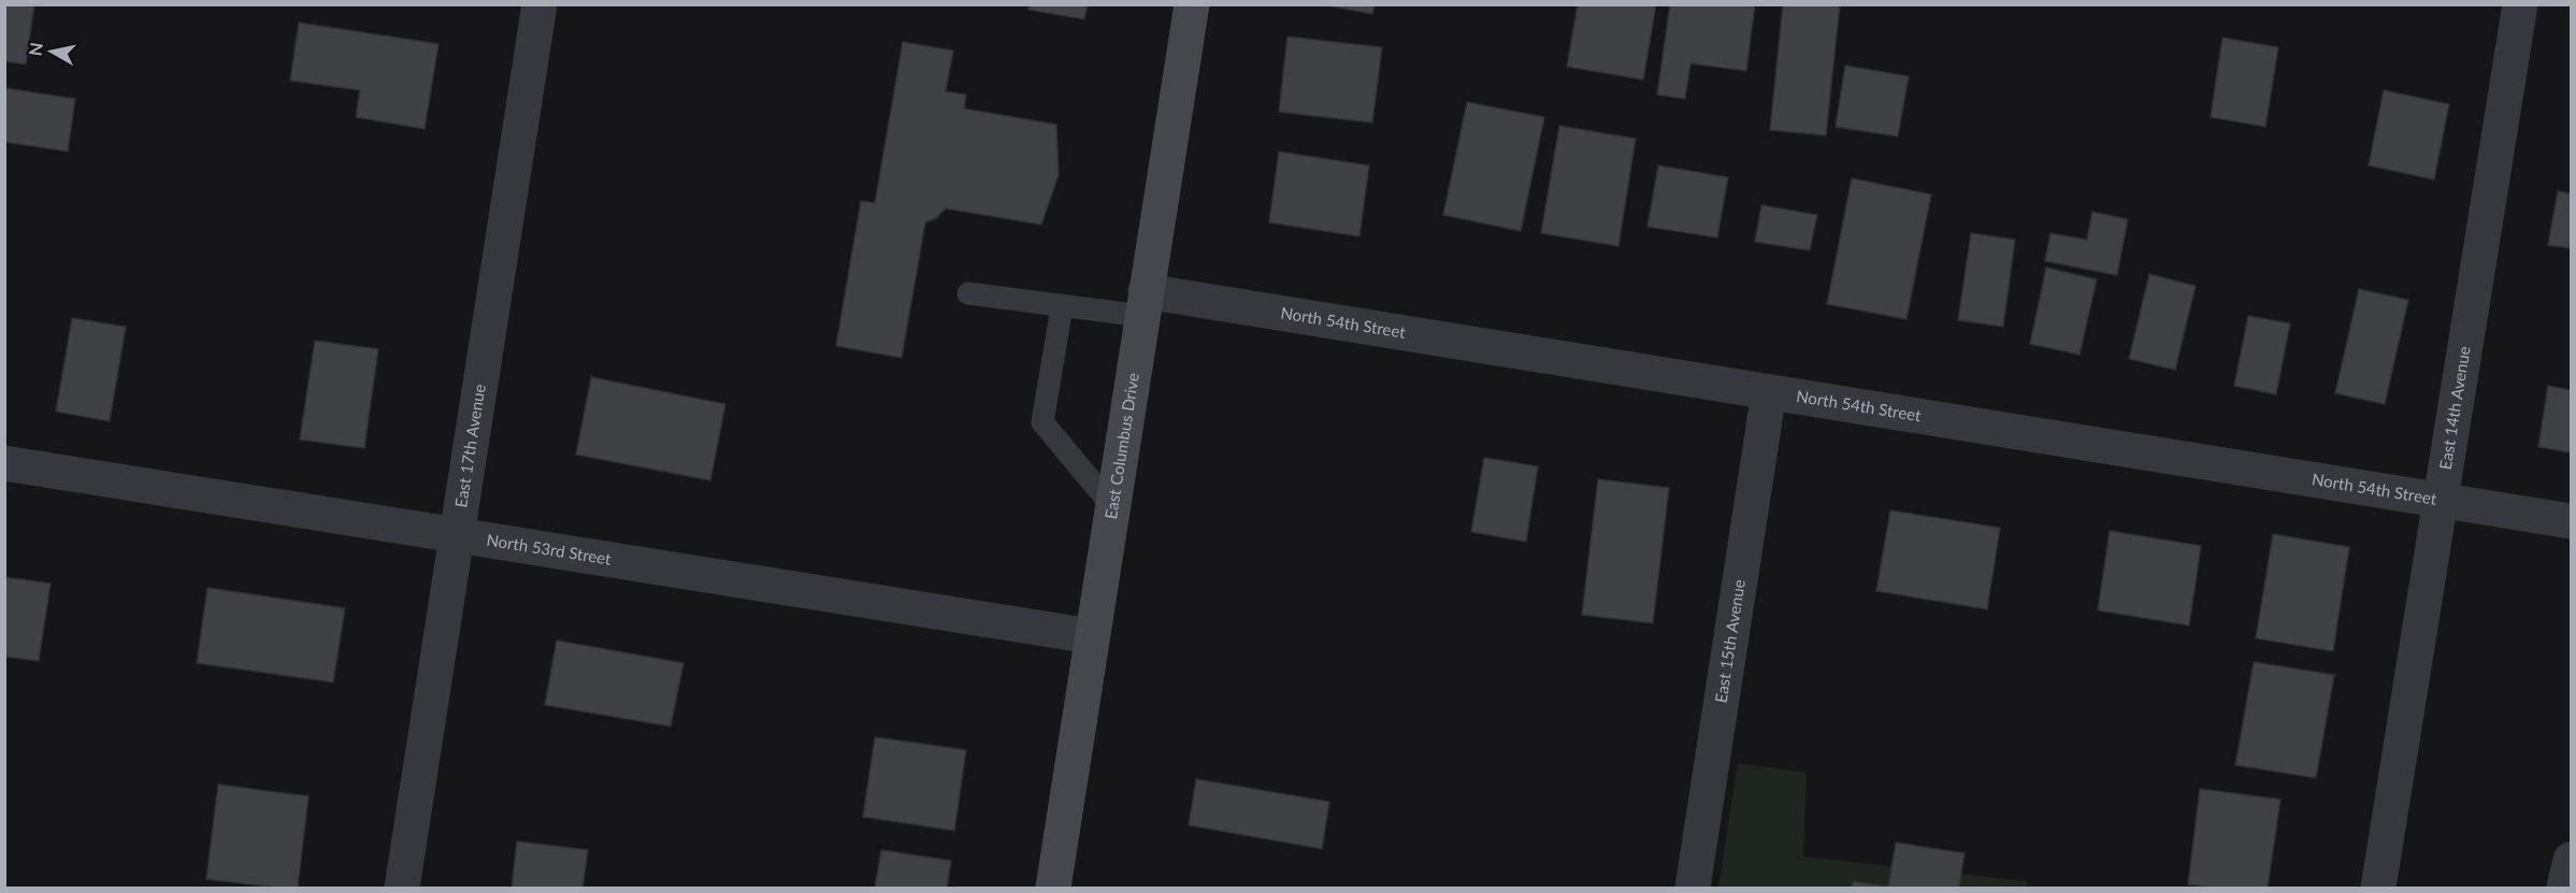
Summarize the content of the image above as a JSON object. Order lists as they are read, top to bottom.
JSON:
{
  "streets": {
    "main road": ["East Columbus Drive"],
    "street": [
      "North 54th Street",
      "East 14th Avenue",
      "East 17th Avenue",
      "North 53rd Street",
      "East 15th Avenue"
    ]
  },
  "crossings": [
    ["North 54th Street", "East 14th Avenue"],
    ["North 54th Street", "East Columbus Drive"],
    ["North 54th Street", "East 15th Avenue"],
    ["East Columbus Drive", "North 53rd Street"],
    ["East 17th Avenue", "North 53rd Street"]
  ],
  "north": "left"
}
